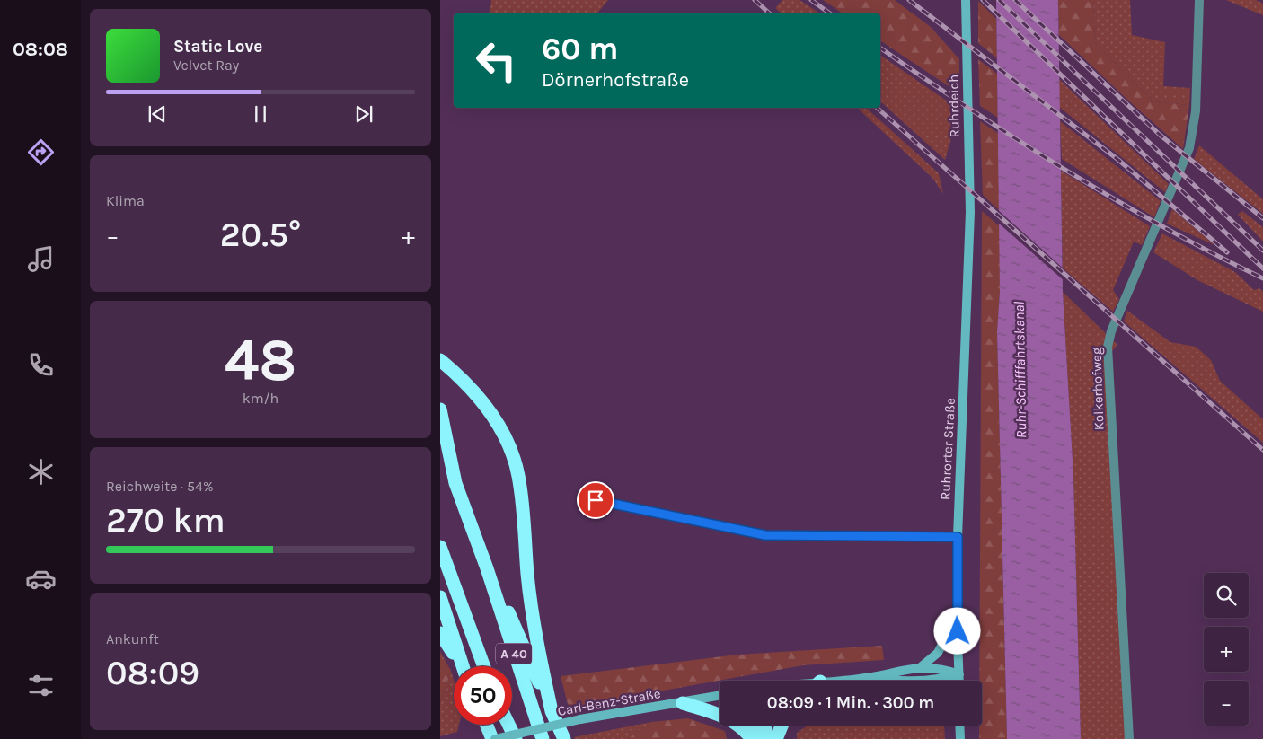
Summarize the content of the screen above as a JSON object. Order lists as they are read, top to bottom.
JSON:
{
  "streets": {
    "highway": ["A 40"],
    "main road": ["Ruhrdeich", "Ruhrorter Straße", "Carl-Benz-Straße"],
    "street": ["Kolkerhofweg"]
  },
  "crossings": [
    ["Ruhrdeich", "Ruhrorter Straße"]
  ],
  "water": ["Ruhr-Schifffahrtskanal"],
  "page": {
    "tabs": "08:08",
    "turn": ["60 m", "Dörnerhofstraße"],
    "song": ["Static Love", "Velvet Ray"],
    "tile": [
      "Klima",
      ["48", "km/h"],
      ["Reichweite · 54%", "270 km"],
      ["Ankunft", "08:09"]
    ],
    "heat": ["−", "20.5°", "+"],
    "map_buttons": ["+", "−"],
    "limit": "50",
    "trip": "08:09 · 1 Min. · 300 m"
  }
}
